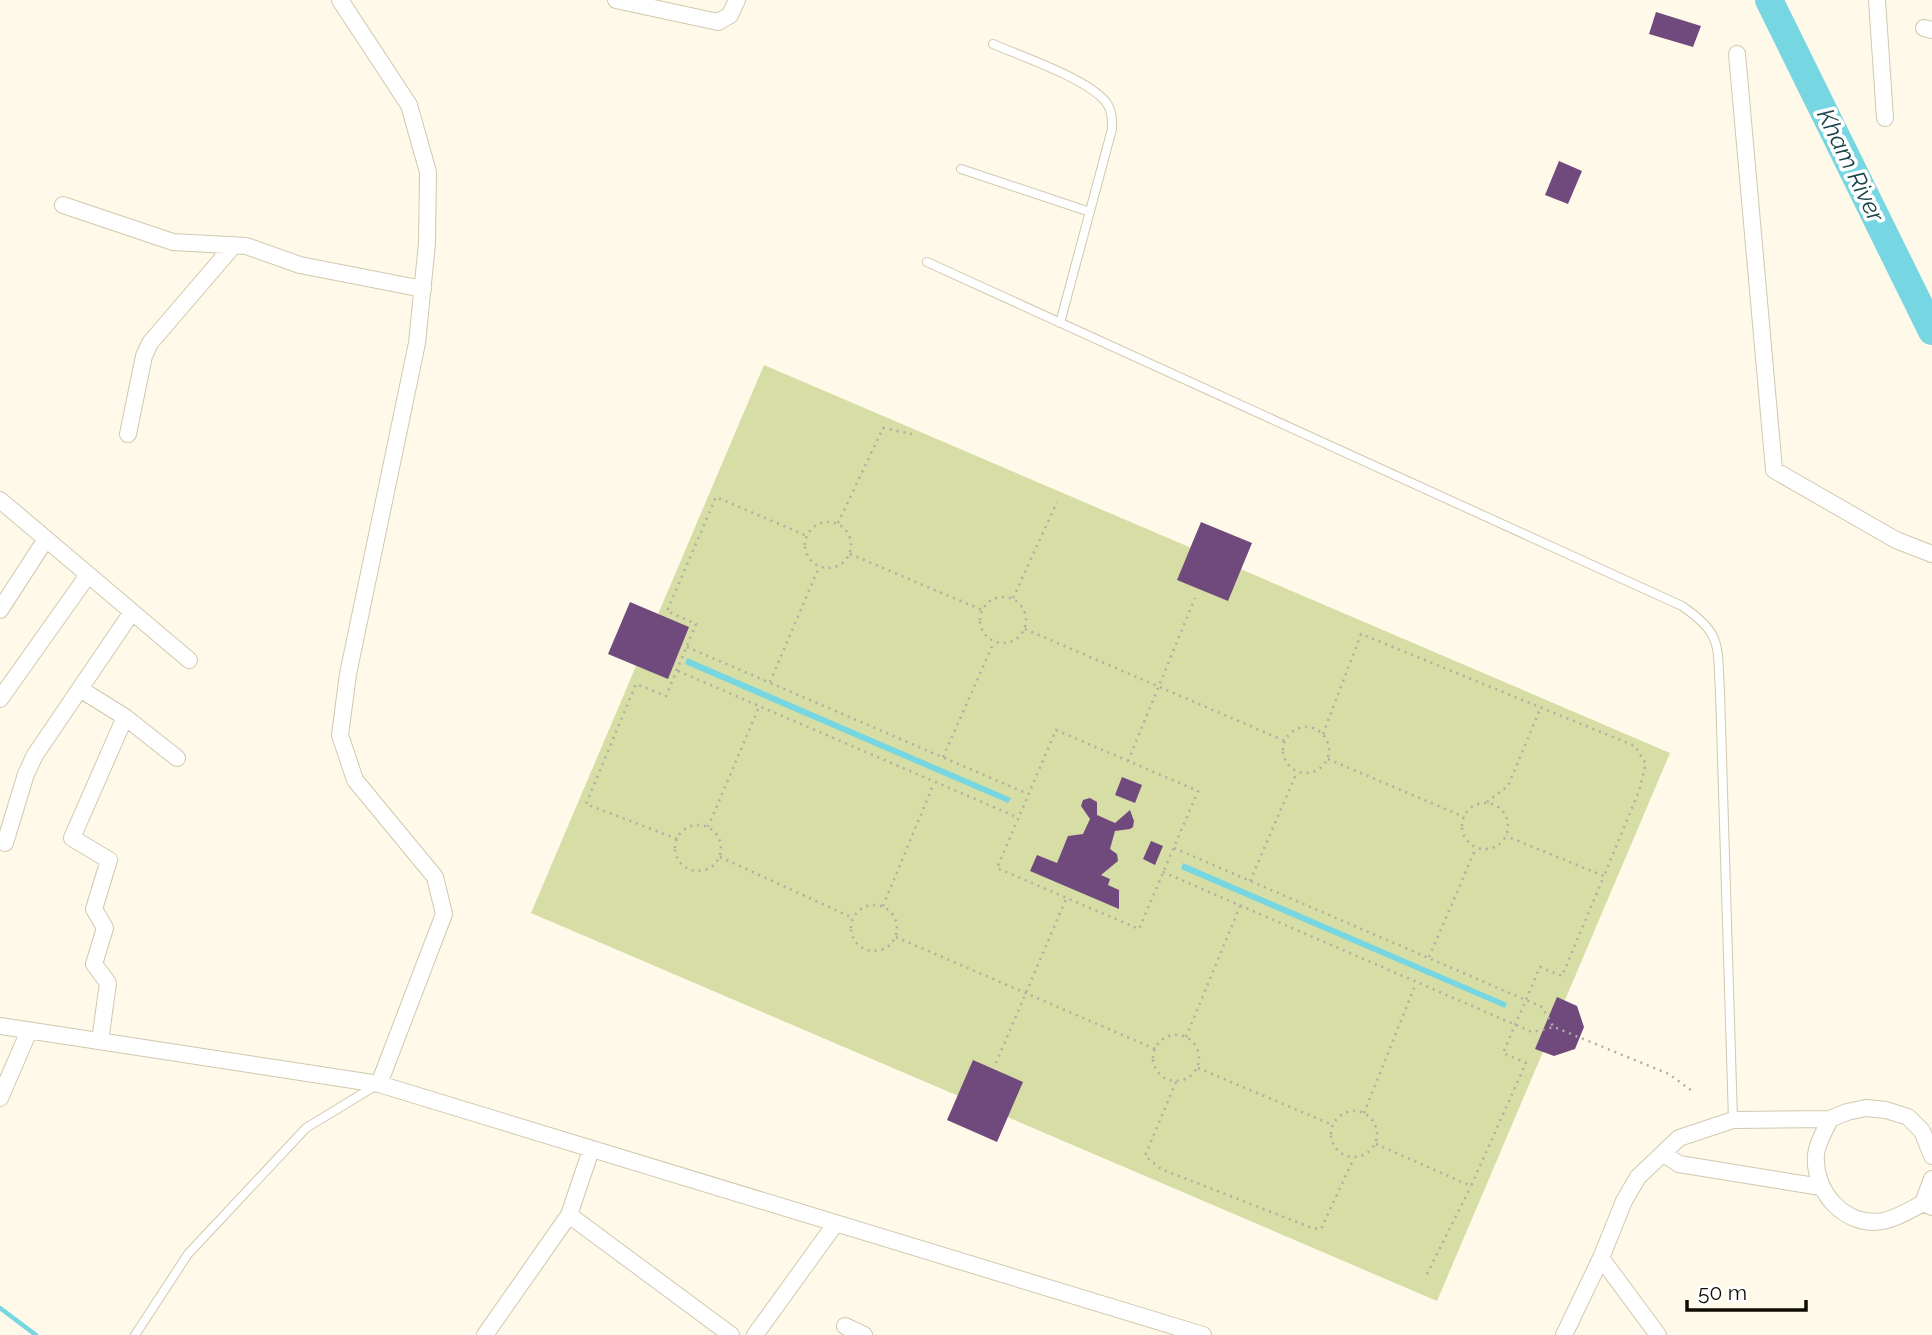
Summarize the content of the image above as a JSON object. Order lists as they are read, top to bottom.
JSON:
{
  "water": ["Kham River"],
  "scale_bar": "50 m"
}
